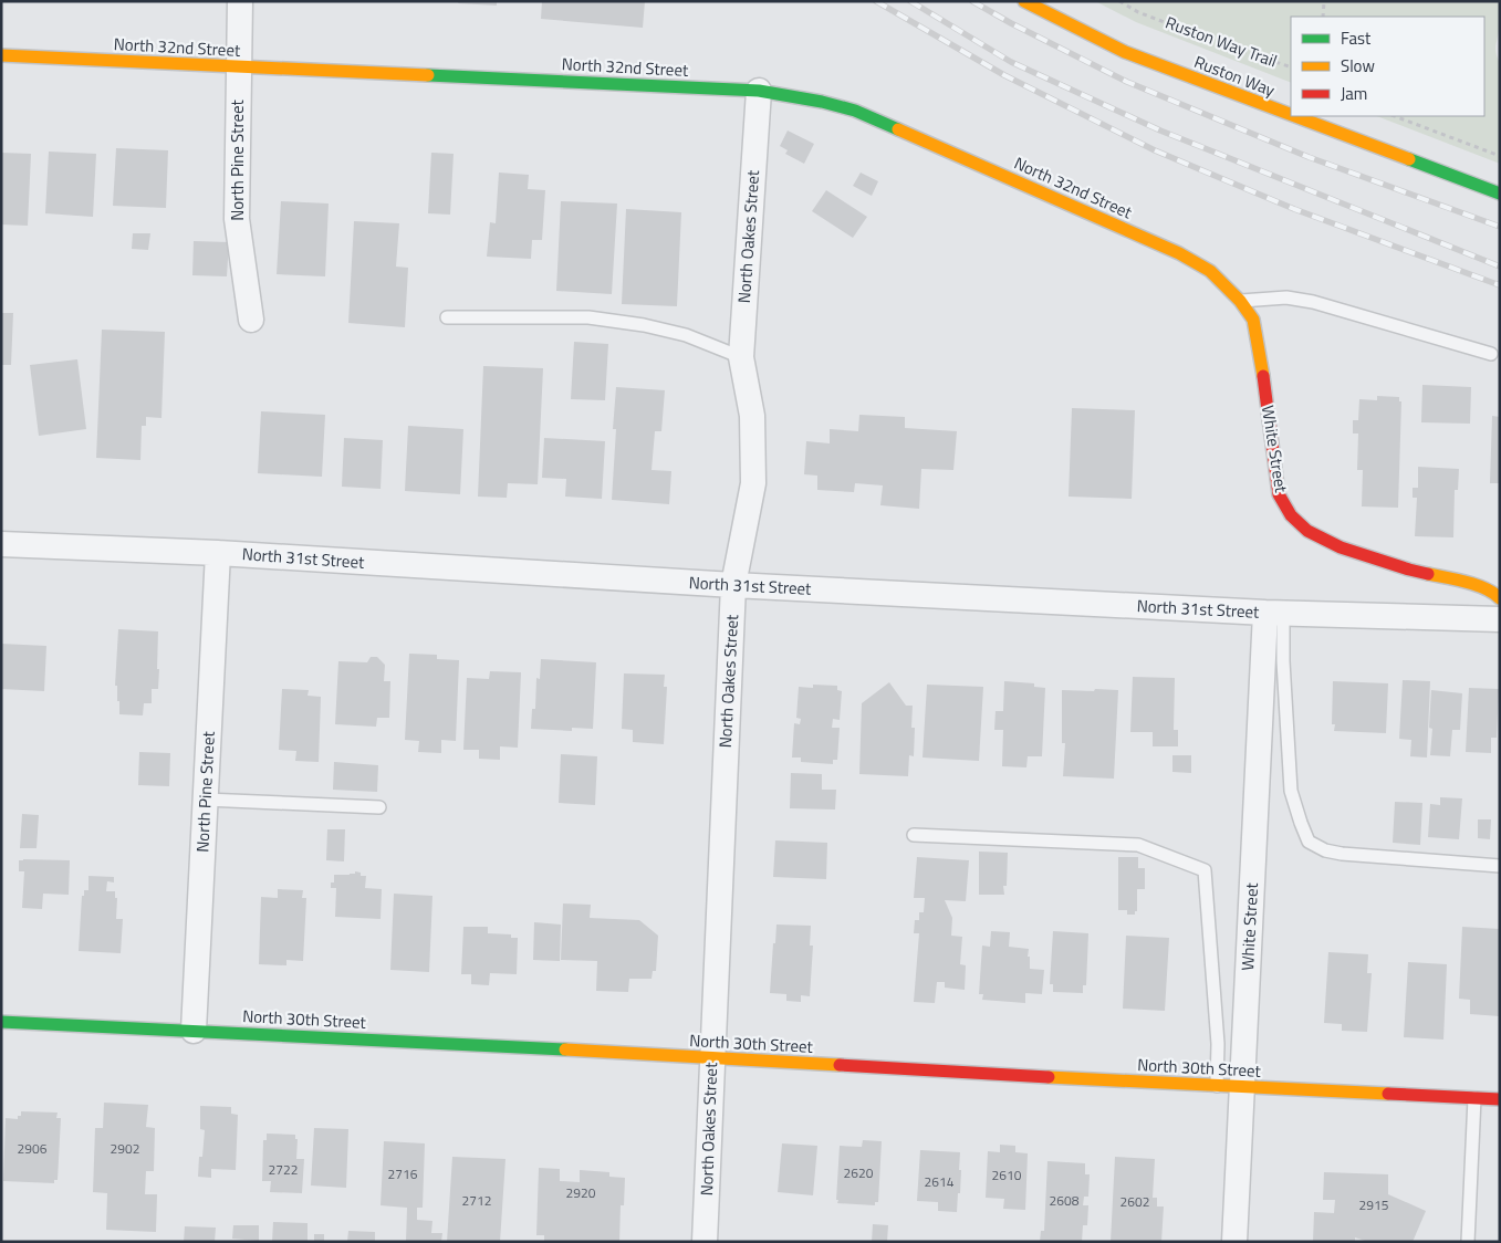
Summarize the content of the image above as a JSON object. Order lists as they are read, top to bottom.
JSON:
{
  "streets": {
    "main road": [
      "North 32nd Street",
      "Ruston Way",
      "White Street",
      "North 30th Street"
    ],
    "street": ["North Pine Street", "North Oakes Street", "North 31st Street"],
    "path": ["Ruston Way Trail"]
  },
  "crossings": [
    ["North 32nd Street", "North Pine Street"],
    ["North 32nd Street", "North Oakes Street"],
    ["North 32nd Street", "White Street"],
    ["North Pine Street", "North 31st Street"],
    ["North Pine Street", "North 30th Street"],
    ["North Oakes Street", "North 31st Street"],
    ["North Oakes Street", "North 30th Street"],
    ["White Street", "North 31st Street"],
    ["White Street", "North 30th Street"]
  ],
  "house_numbers": [
    "2906",
    "2902",
    "2722",
    "2620",
    "2716",
    "2610",
    "2614",
    "2920",
    "2712",
    "2608",
    "2602",
    "2915"
  ],
  "legend": ["Fast", "Slow", "Jam"]
}
